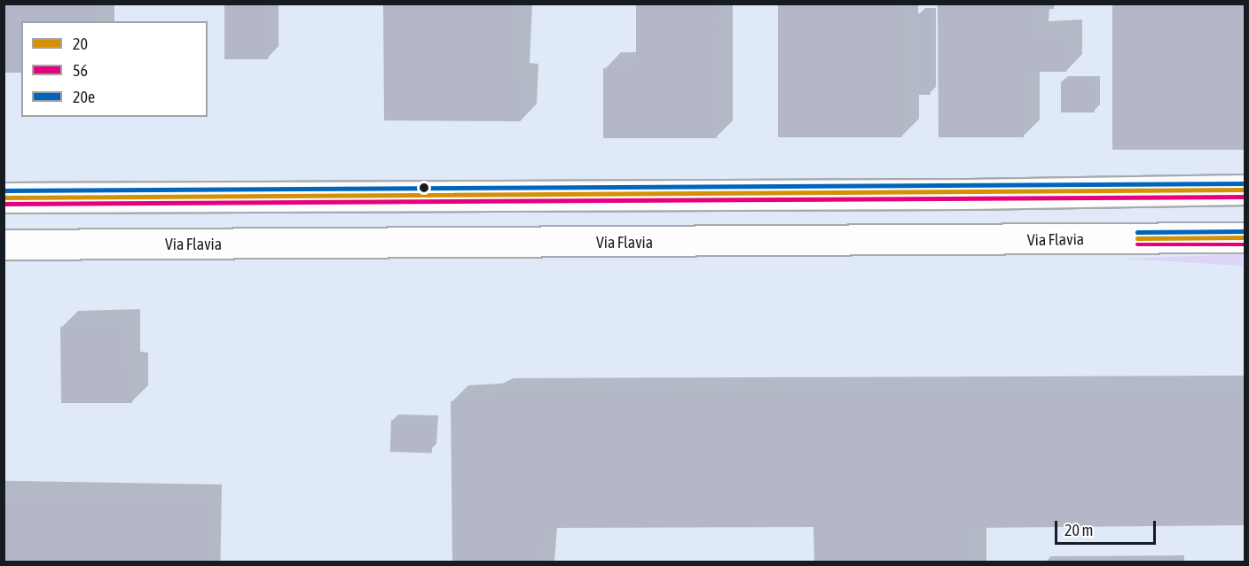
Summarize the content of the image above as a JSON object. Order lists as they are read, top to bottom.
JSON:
{
  "streets": {
    "main road": ["Via Flavia"]
  },
  "lines": ["transit line 20e", "transit line 20", "transit line 56"],
  "legend": ["20", "56", "20e"],
  "scale_bar": "20 m"
}
